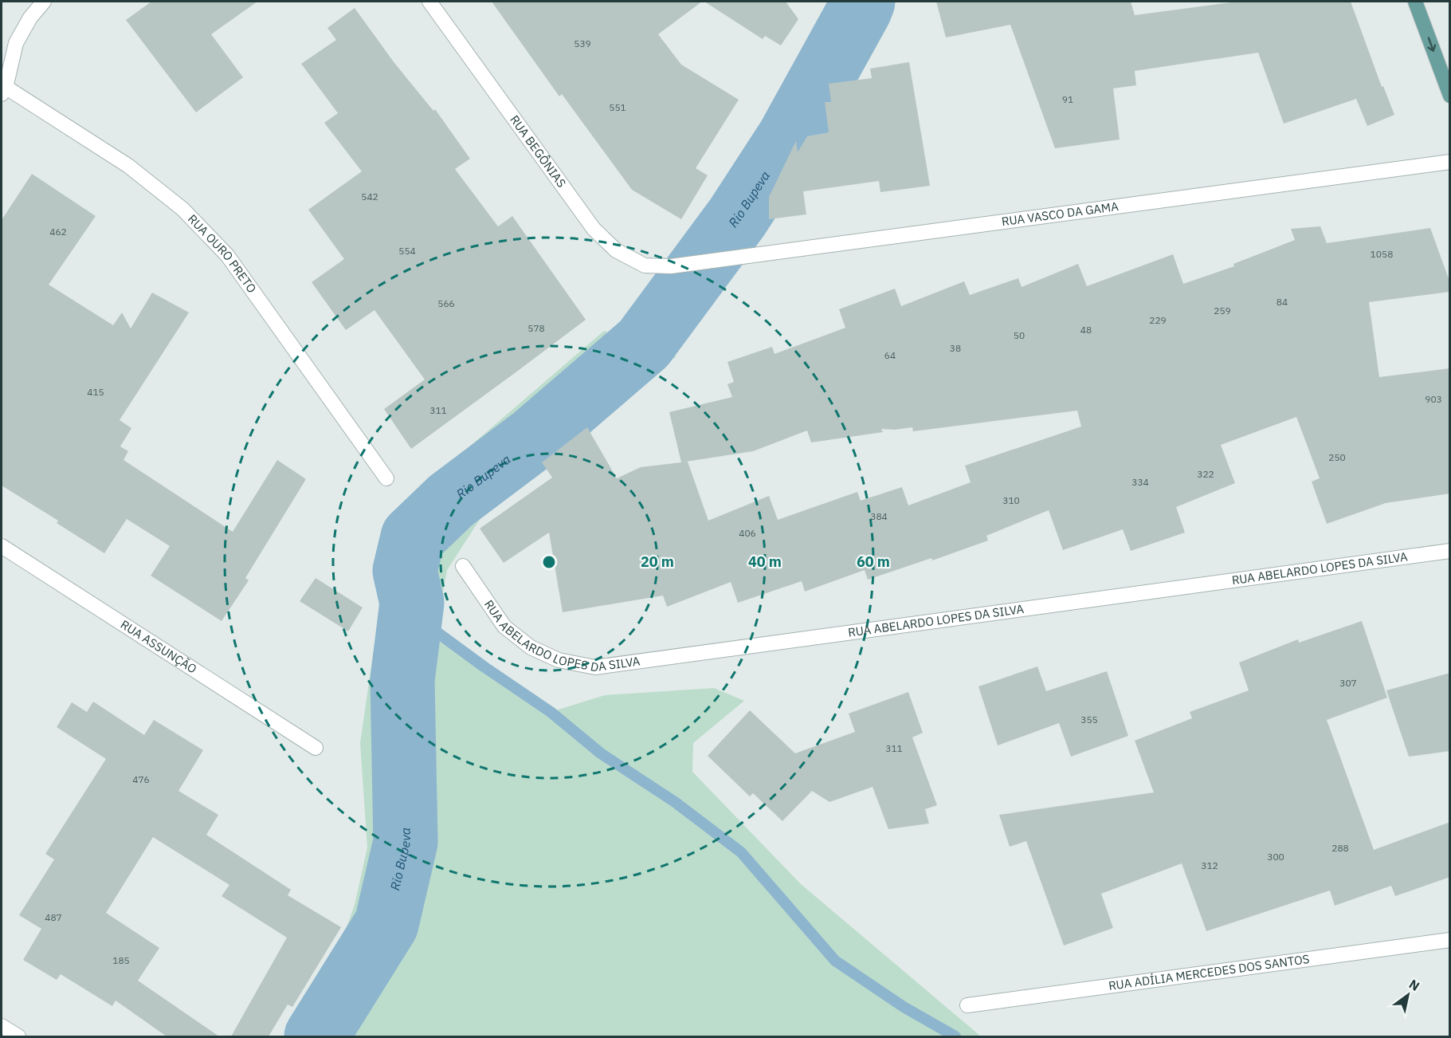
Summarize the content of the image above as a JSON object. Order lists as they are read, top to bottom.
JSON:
{
  "streets": {
    "street": [
      "RUA BEGÔNIAS",
      "RUA VASCO DA GAMA",
      "RUA OURO PRETO",
      "RUA ABELARDO LOPES DA SILVA",
      "RUA ASSUNÇÃO",
      "RUA ADÍLIA MERCEDES DOS SANTOS"
    ]
  },
  "crossings": [
    ["RUA BEGÔNIAS", "RUA VASCO DA GAMA"]
  ],
  "water": ["Rio Bupeva"],
  "house_numbers": [
    "539",
    "91",
    "551",
    "542",
    "462",
    "554",
    "1058",
    "84",
    "566",
    "259",
    "229",
    "578",
    "48",
    "50",
    "38",
    "64",
    "415",
    "903",
    "311",
    "250",
    "322",
    "334",
    "310",
    "384",
    "406",
    "307",
    "355",
    "311",
    "476",
    "288",
    "300",
    "312",
    "487",
    "185"
  ],
  "north": "top right",
  "rings": ["20 m", "40 m", "60 m"]
}
